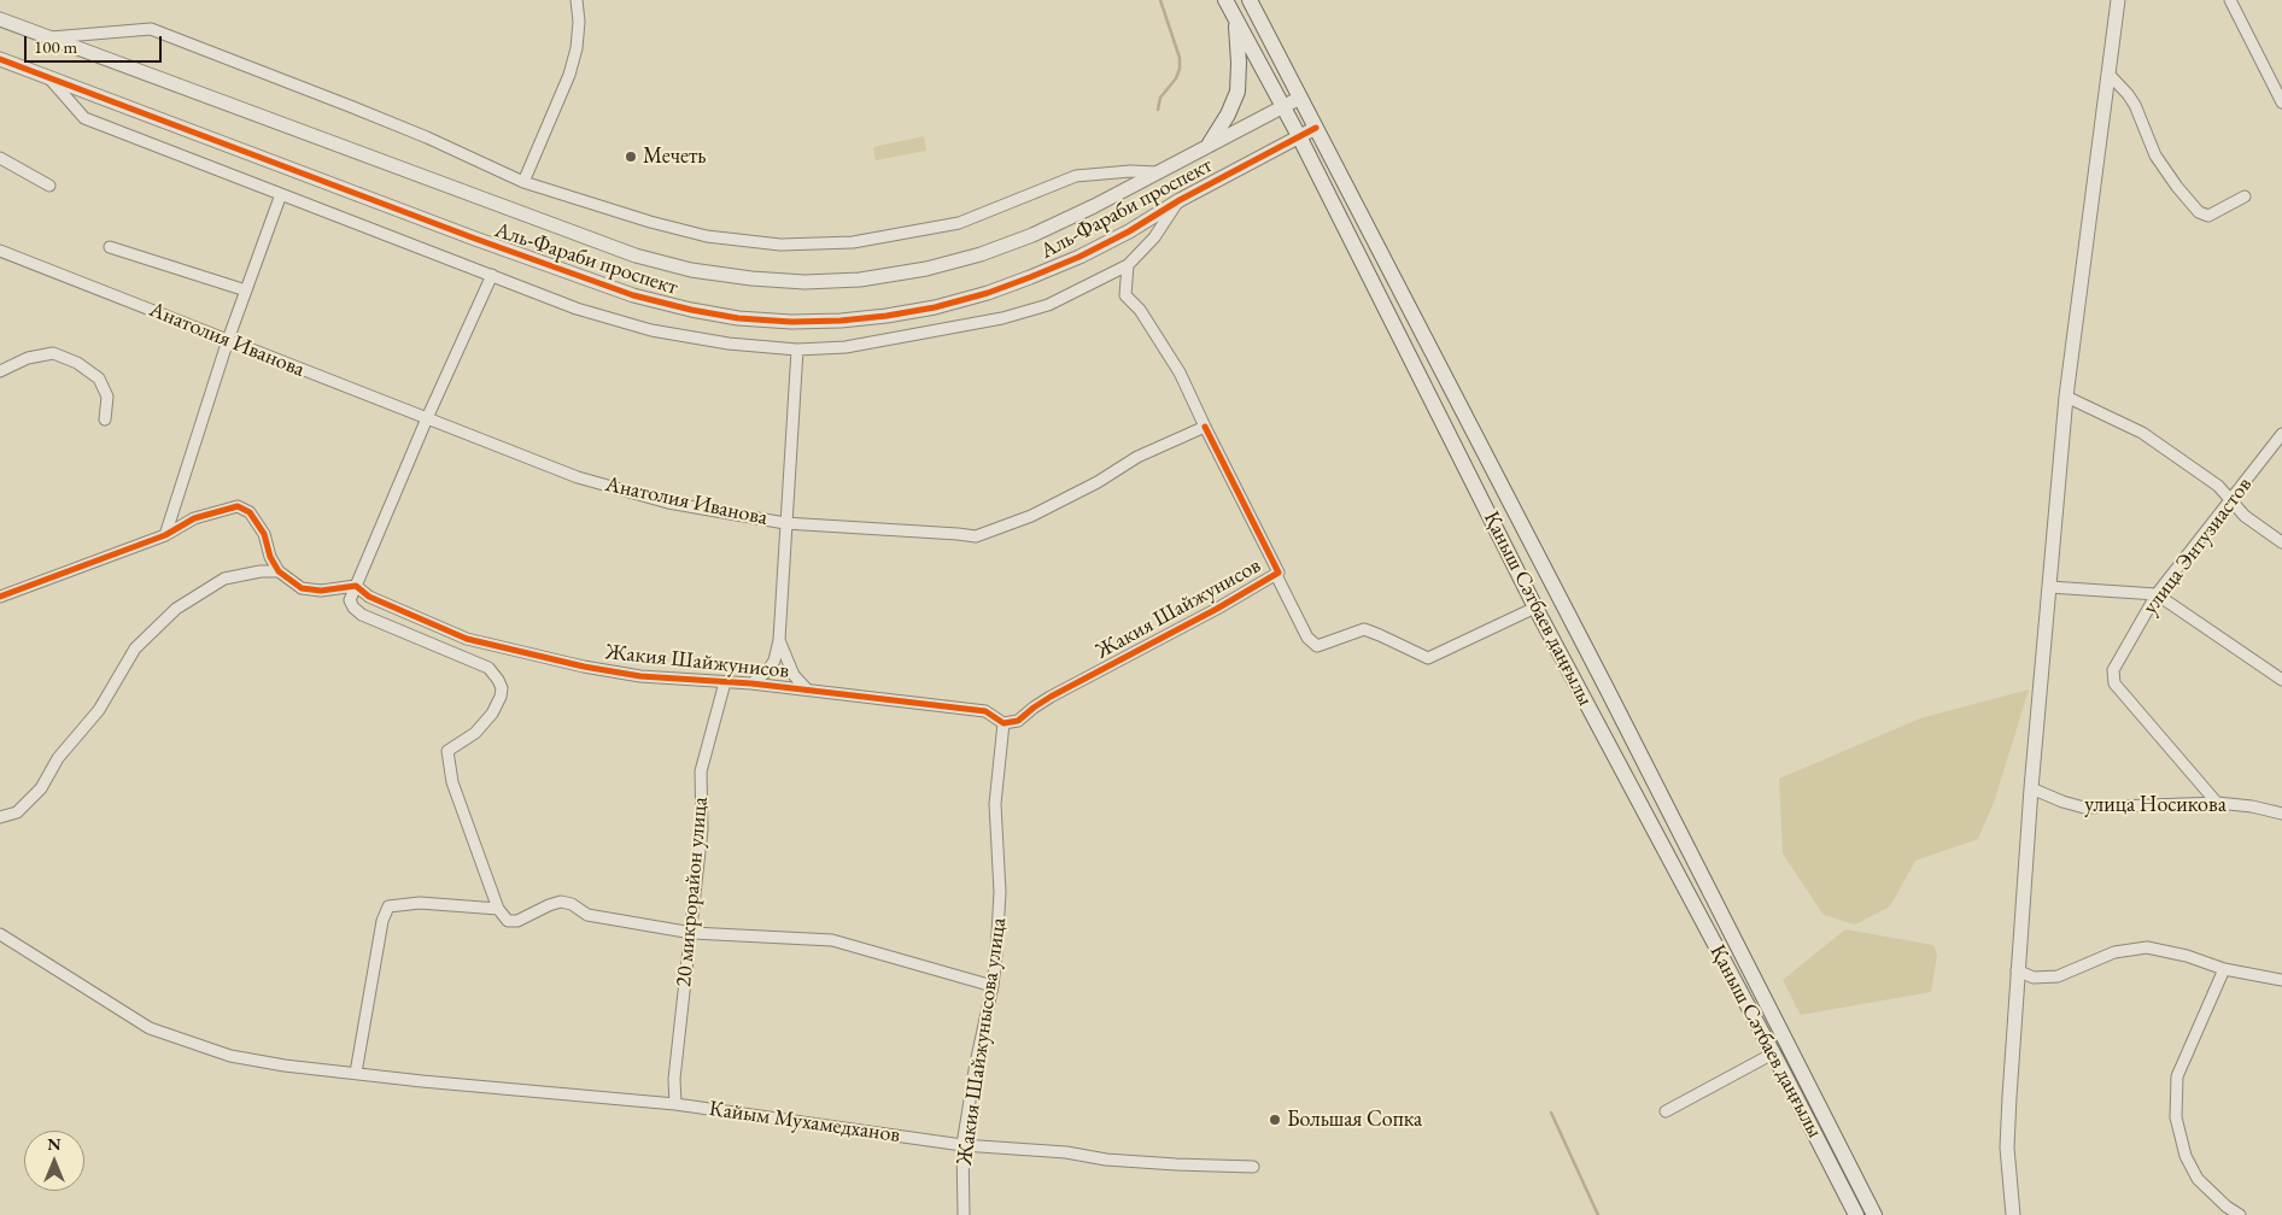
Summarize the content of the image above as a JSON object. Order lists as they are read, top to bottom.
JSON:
{
  "streets": {
    "main road": ["Қаныш Сәтбаев даңғылы"],
    "street": [
      "Аль-Фараби проспект",
      "Анатолия Иванова",
      "улица Энтузиастов",
      "Жакия Шайжунисов",
      "улица Носикова",
      "20 микрорайон улица",
      "Жакия Шайжунысова улица",
      "Кайым Мухамедханов"
    ]
  },
  "crossings": [
    ["Аль-Фараби проспект", "Қаныш Сәтбаев даңғылы"],
    ["улица Энтузиастов", "улица Носикова"],
    ["Жакия Шайжунисов", "20 микрорайон улица"],
    ["Жакия Шайжунисов", "Жакия Шайжунысова улица"],
    ["20 микрорайон улица", "Кайым Мухамедханов"],
    ["Жакия Шайжунысова улица", "Кайым Мухамедханов"]
  ],
  "places": ["Мечеть", "Большая Сопка"],
  "scale_bar": "100 m",
  "north": "top"
}
